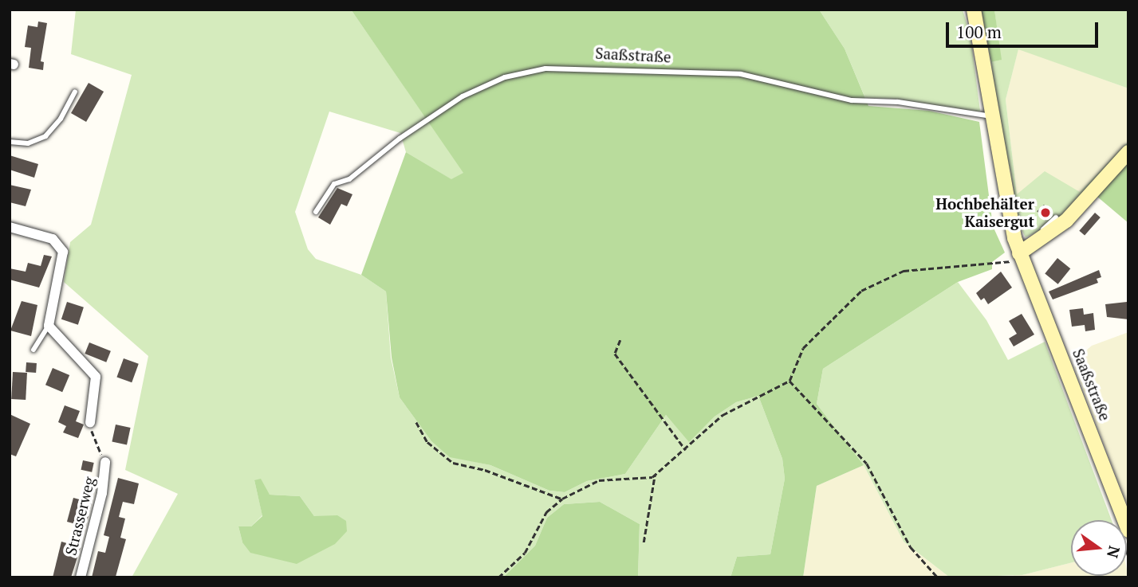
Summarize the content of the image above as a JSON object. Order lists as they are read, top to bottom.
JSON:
{
  "streets": {
    "street": ["Saaßstraße", "Strasserweg"]
  },
  "places": ["Hochbehälter Kaisergut"],
  "scale_bar": "100 m",
  "north": "right"
}
